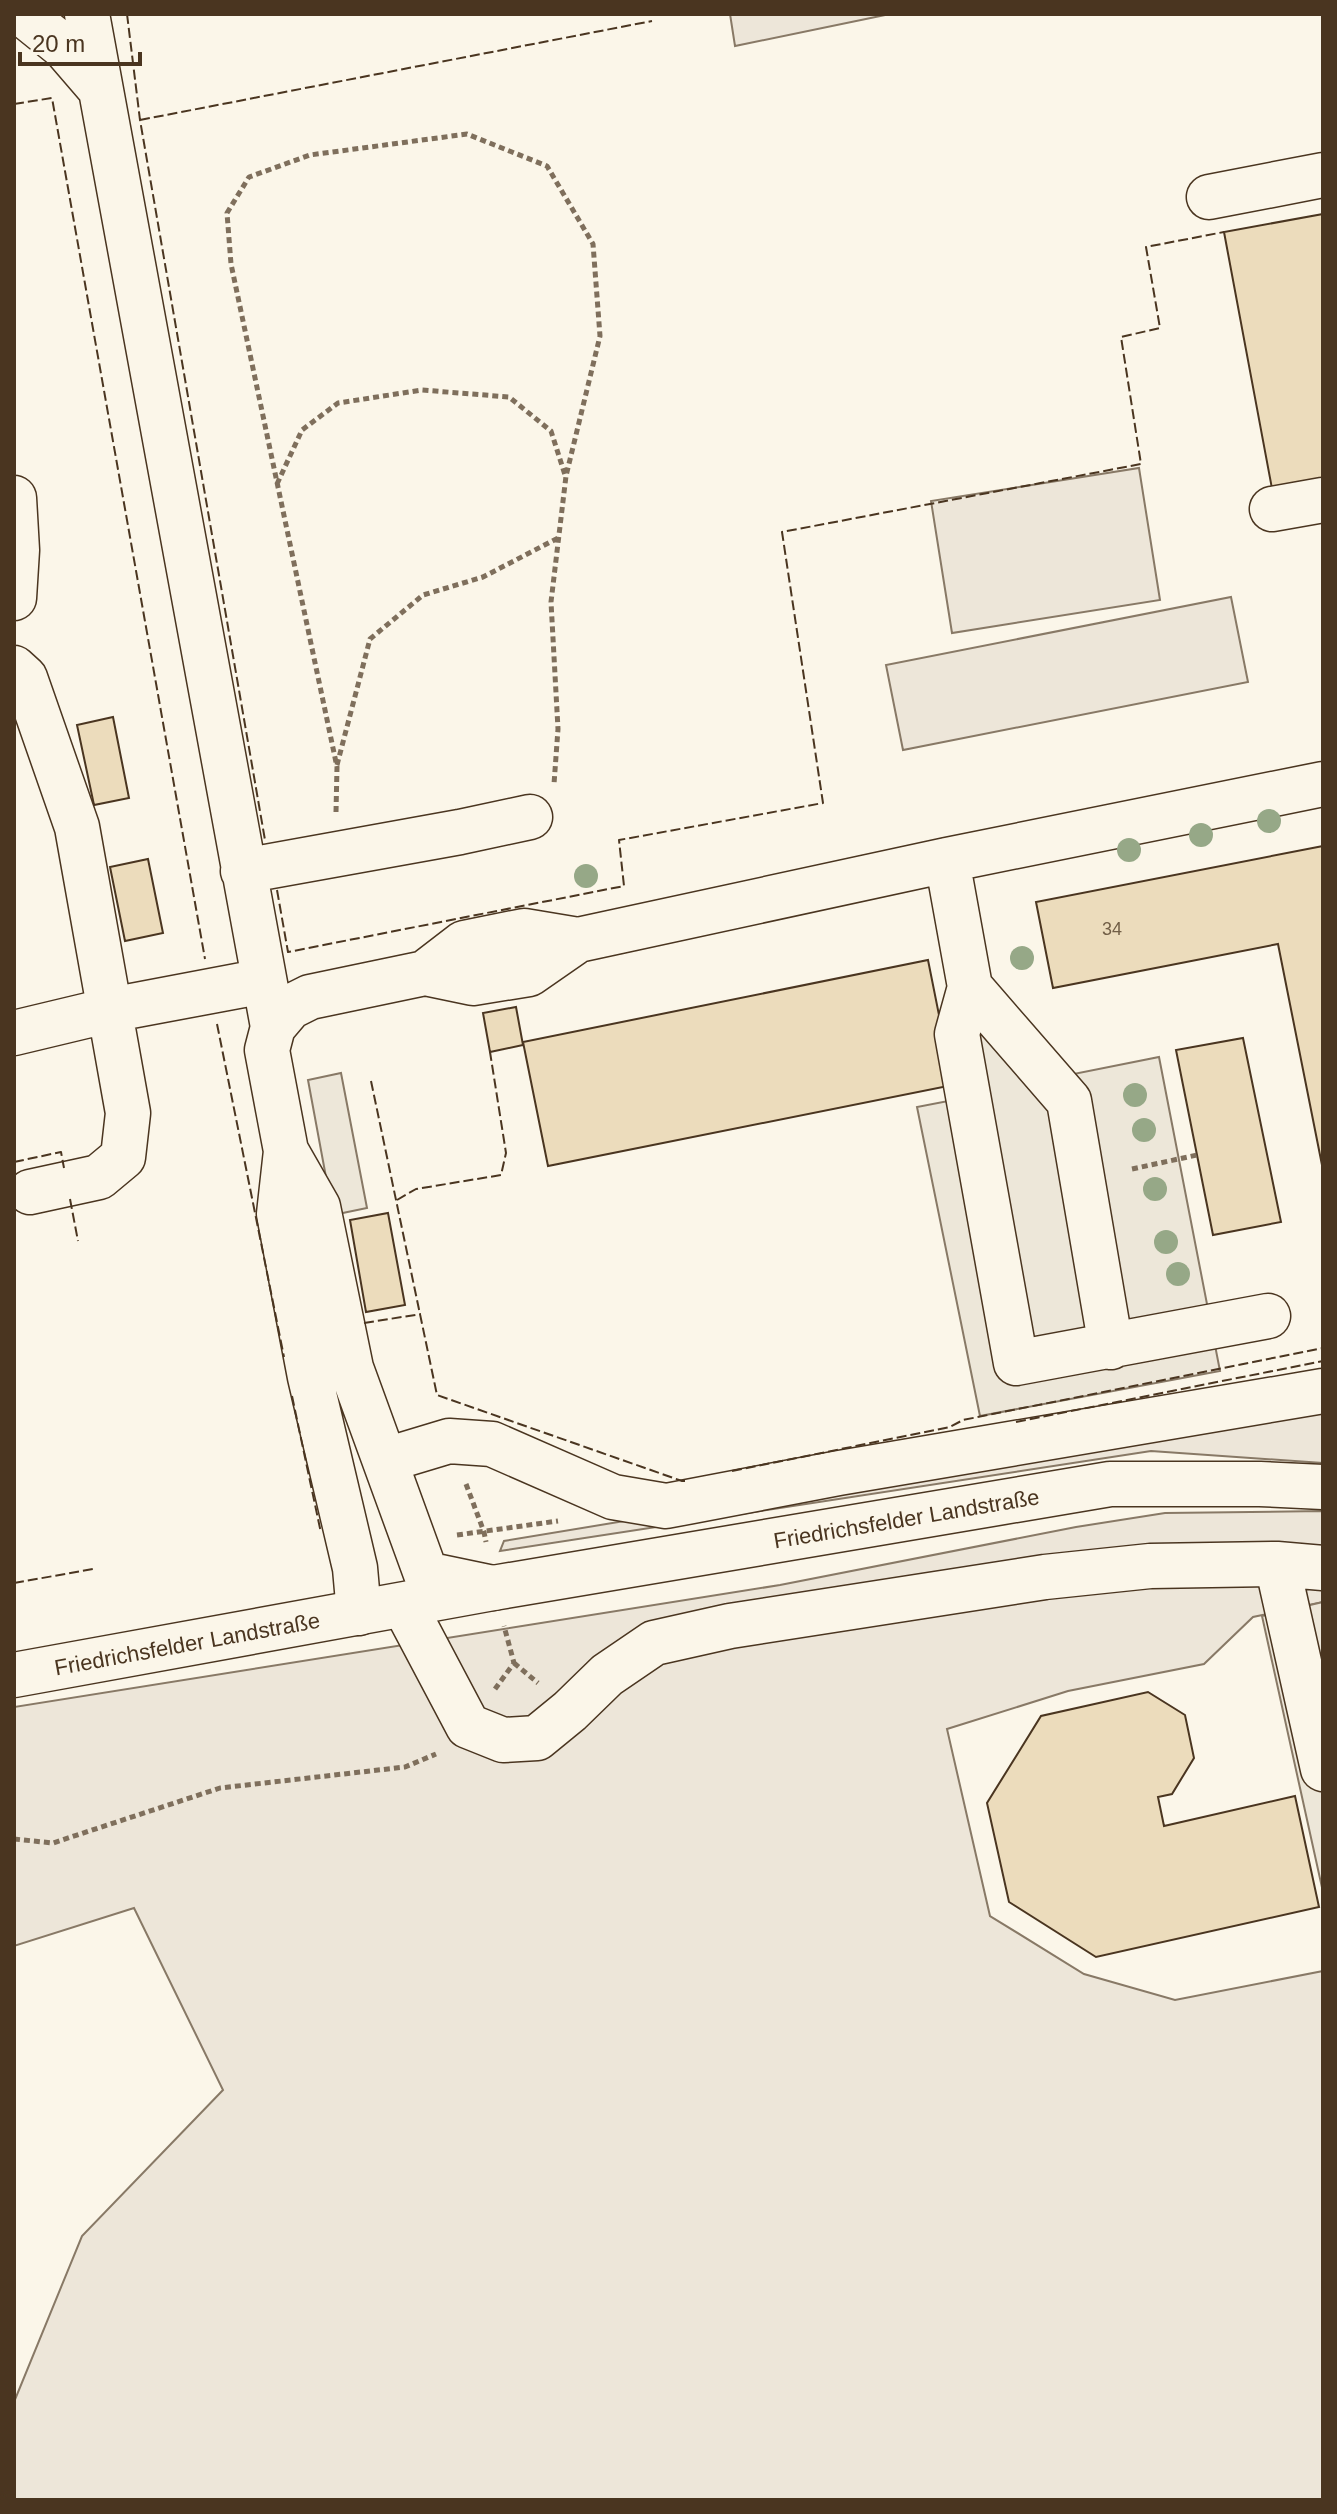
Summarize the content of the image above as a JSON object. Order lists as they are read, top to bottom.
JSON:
{
  "streets": {
    "street": ["Friedrichsfelder Landstraße"]
  },
  "house_numbers": ["34"],
  "scale_bar": "20 m"
}
